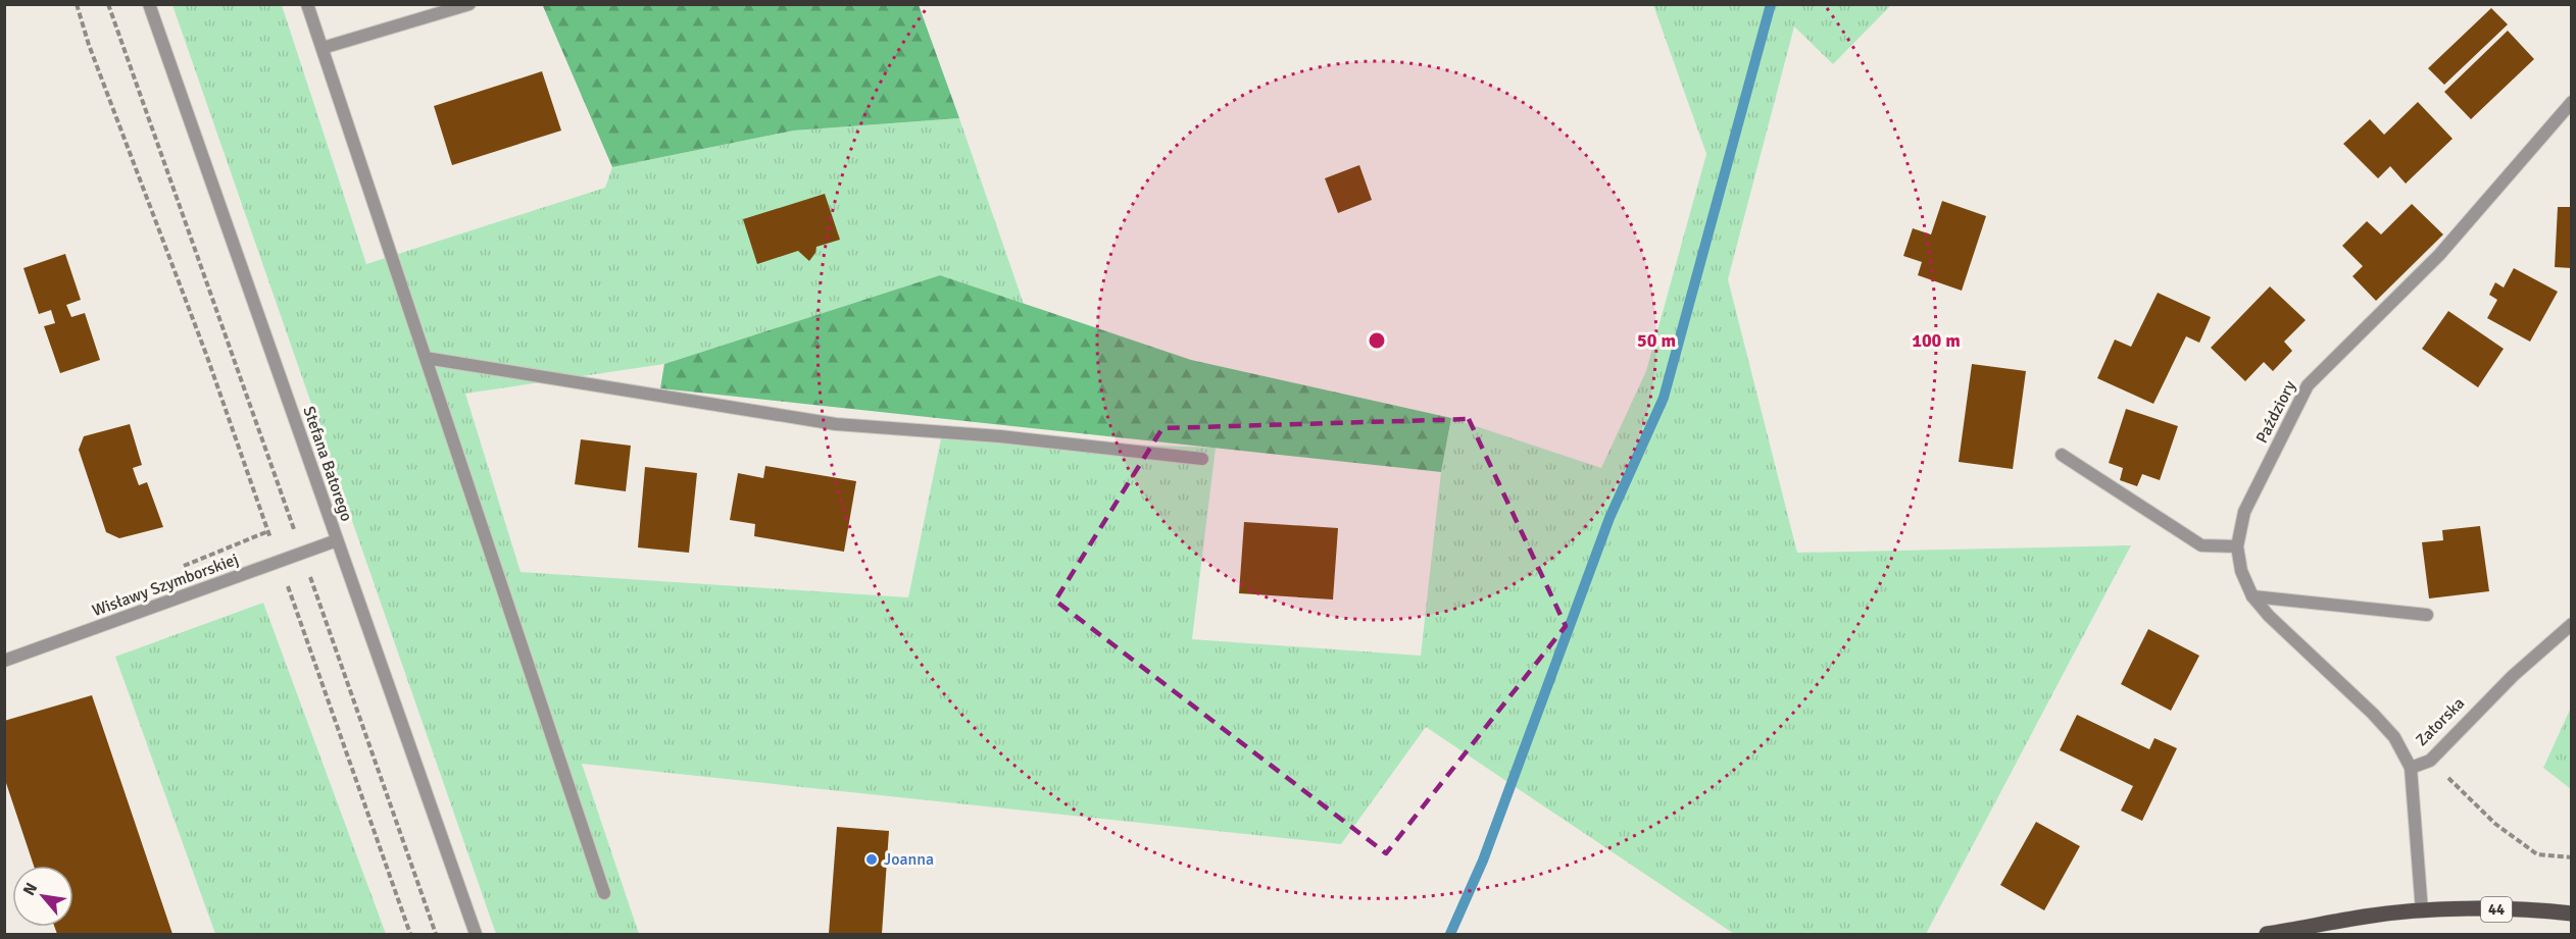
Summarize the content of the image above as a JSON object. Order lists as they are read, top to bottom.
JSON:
{
  "streets": {
    "main road": ["44"],
    "street": [
      "Paździory",
      "Stefana Batorego",
      "Wisławy Szymborskiej",
      "Zatorska"
    ]
  },
  "crossings": [
    ["Paździory", "Zatorska"],
    ["Stefana Batorego", "Wisławy Szymborskiej"],
    ["Zatorska", "44"]
  ],
  "places": ["Joanna"],
  "north": "top left",
  "rings": ["50 m", "100 m"]
}
